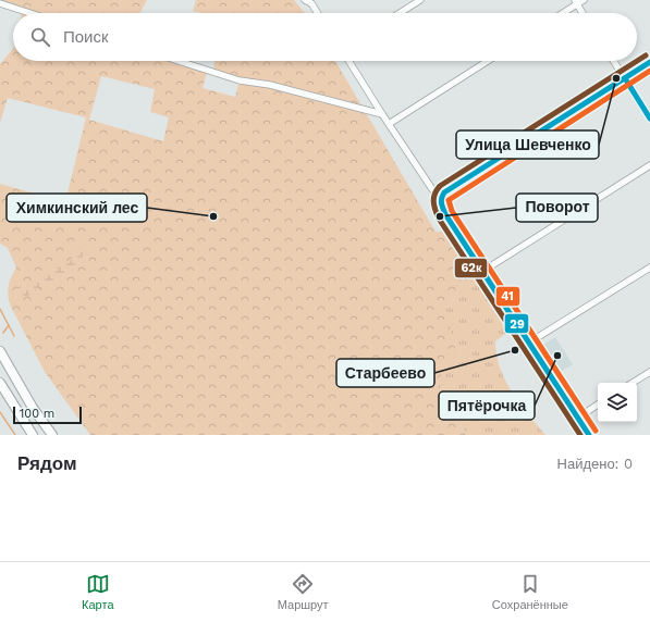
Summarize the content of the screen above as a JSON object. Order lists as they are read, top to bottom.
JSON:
{
  "places": [
    "Улица Шевченко",
    "Химкинский лес",
    "Поворот",
    "Старбеево",
    "Пятёрочка"
  ],
  "lines": ["transit line 62к", "transit line 29", "transit line 41"],
  "scale_bar": "100 m",
  "page": {
    "search": "Поиск",
    "scale": "100 m",
    "heading": ["Рядом", "Найдено: 0"],
    "nav": ["Карта", "Маршрут", "Сохранённые"]
  }
}
